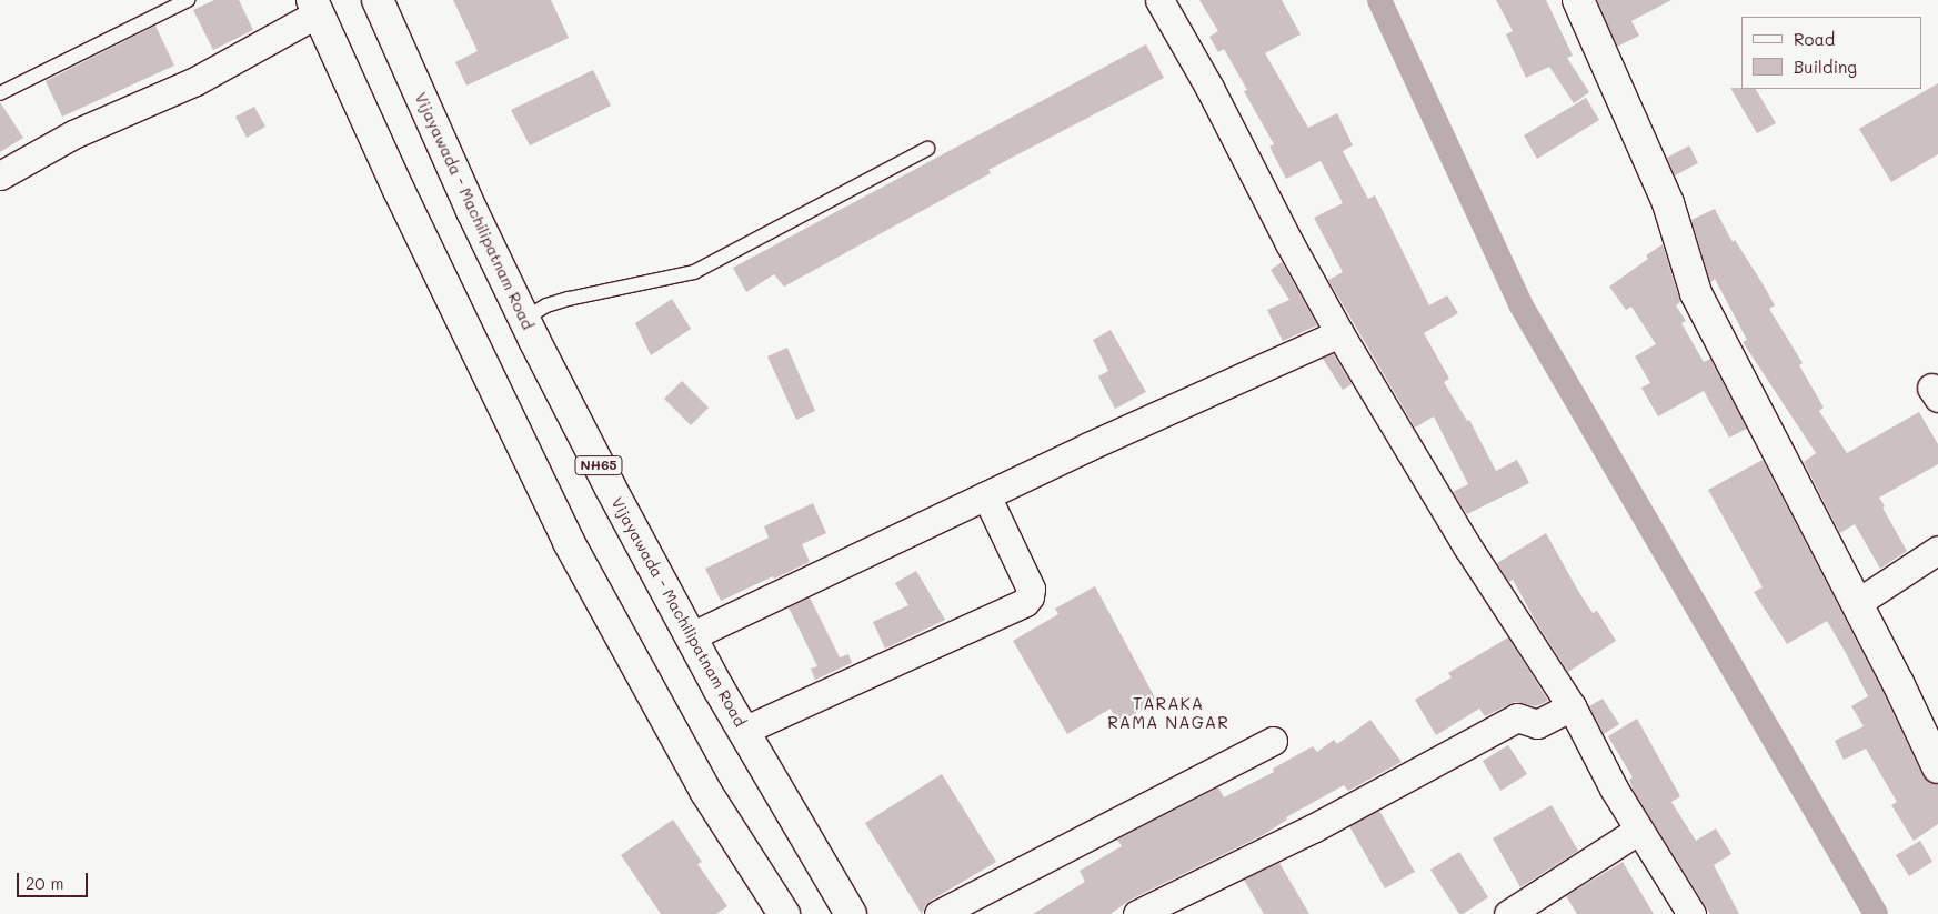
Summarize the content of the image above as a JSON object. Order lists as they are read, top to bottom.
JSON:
{
  "streets": {
    "main road": ["Vijayawada - Machilipatnam Road", "NH65"]
  },
  "districts": ["TARAKA RAMA NAGAR"],
  "legend": ["Road", "Building"],
  "scale_bar": "20 m"
}
